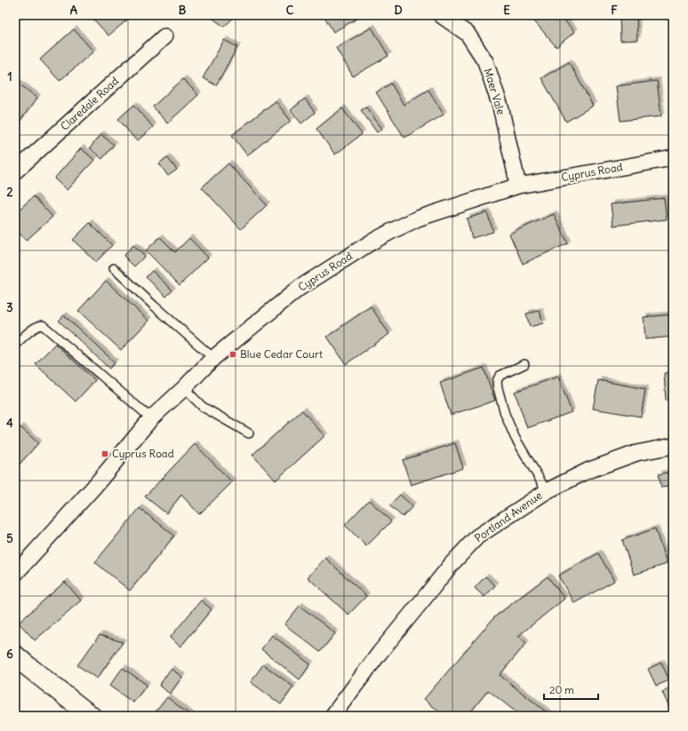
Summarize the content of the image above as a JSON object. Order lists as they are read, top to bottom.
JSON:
{
  "streets": {
    "street": [
      "Maer Vale",
      "Claredale Road",
      "Cyprus Road",
      "Portland Avenue"
    ]
  },
  "crossings": [
    ["Maer Vale", "Cyprus Road"]
  ],
  "places": {
    "transit": ["Blue Cedar Court", "Cyprus Road"]
  },
  "scale_bar": "20 m",
  "grid": {
    "columns": [
      "A",
      "B",
      "C",
      "D",
      "E",
      "F"
    ],
    "rows": [
      "1",
      "2",
      "3",
      "4",
      "5",
      "6"
    ]
  }
}
